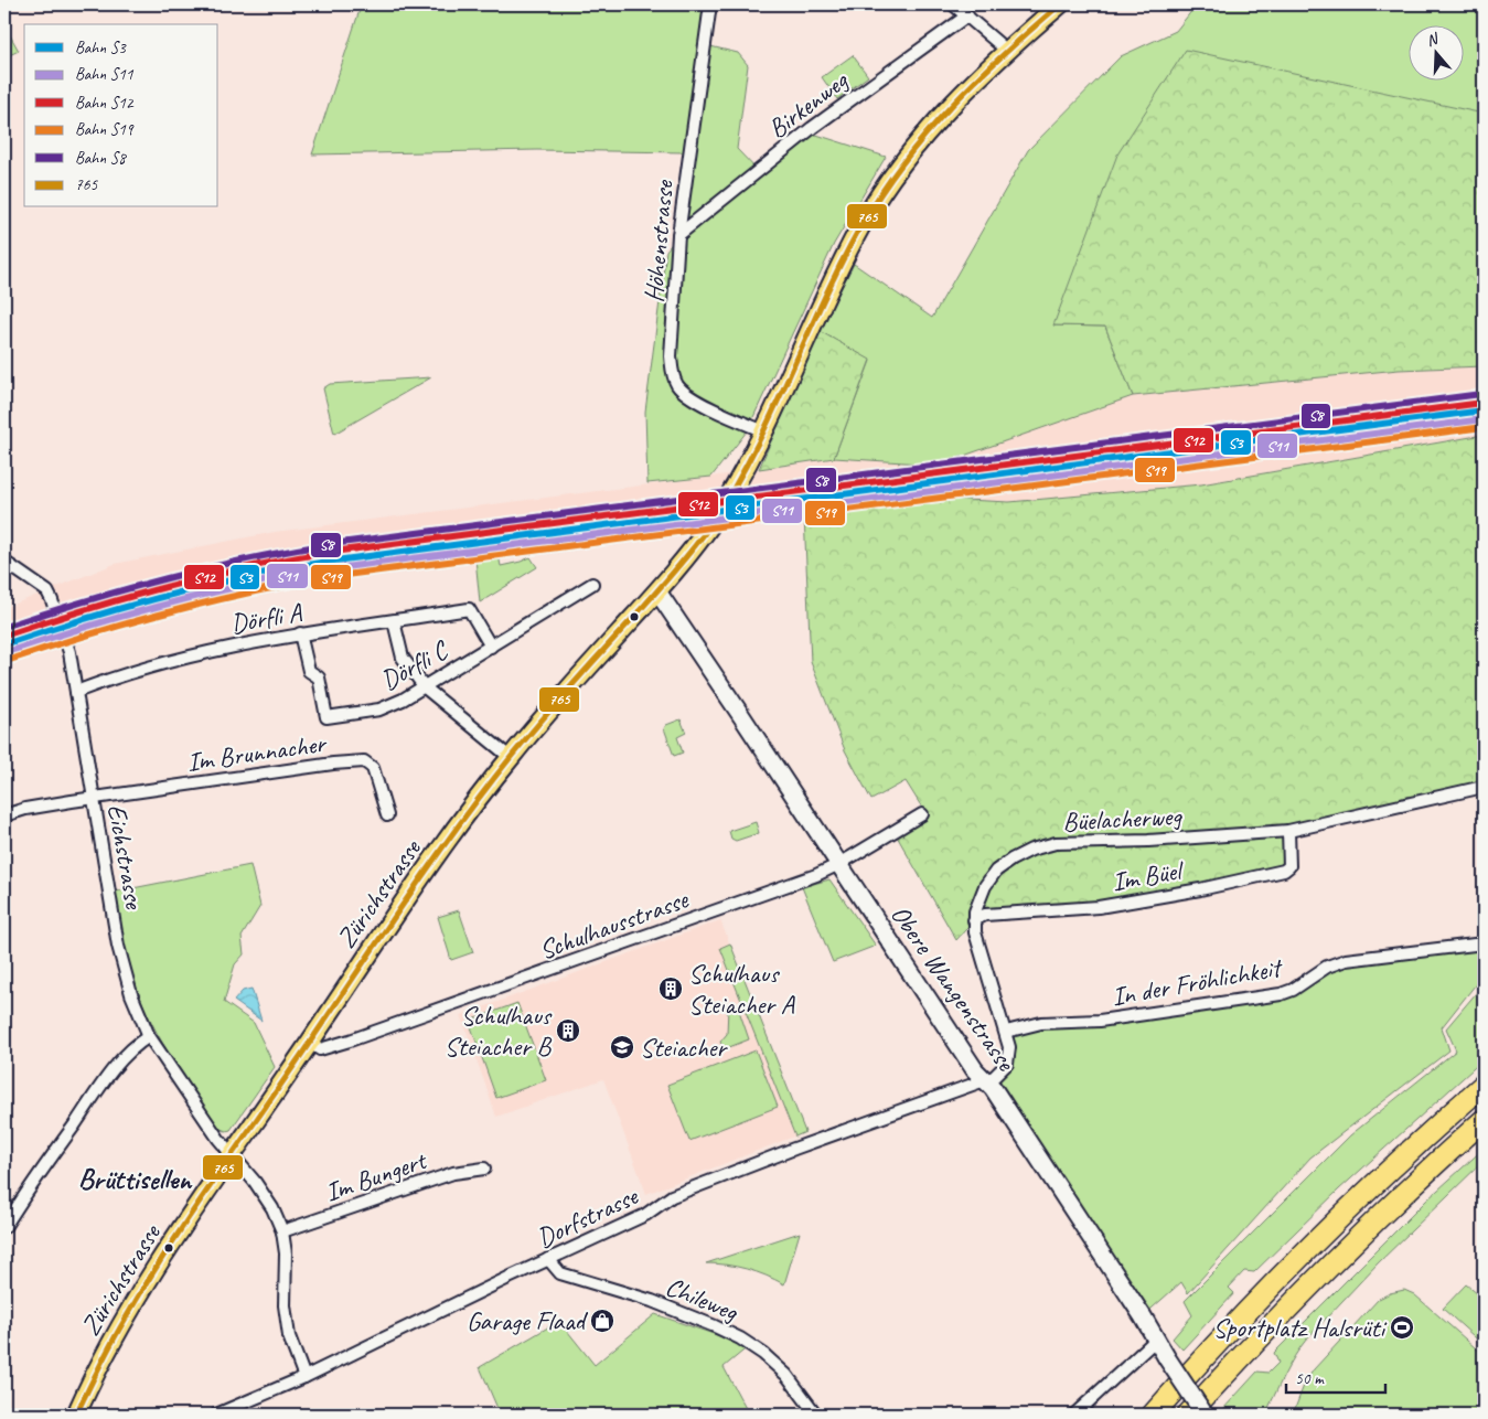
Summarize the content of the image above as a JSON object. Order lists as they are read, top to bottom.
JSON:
{
  "streets": {
    "main road": ["Zürichstrasse"],
    "street": [
      "Birkenweg",
      "Höhenstrasse",
      "Dörfli A",
      "Dörfli C",
      "Im Brunnacher",
      "Büelacherweg",
      "Eichstrasse",
      "Im Büel",
      "Schulhausstrasse",
      "In der Fröhlichkeit",
      "Obere Wangenstrasse",
      "Im Bungert",
      "Dorfstrasse",
      "Chileweg"
    ]
  },
  "crossings": [
    ["Birkenweg", "Höhenstrasse"],
    ["Höhenstrasse", "Zürichstrasse"],
    ["Dörfli A", "Dörfli C"],
    ["Dörfli A", "Eichstrasse"],
    ["Im Brunnacher", "Eichstrasse"],
    ["Büelacherweg", "Im Büel"],
    ["Büelacherweg", "In der Fröhlichkeit"],
    ["Büelacherweg", "Obere Wangenstrasse"],
    ["Büelacherweg", "Dorfstrasse"],
    ["Eichstrasse", "Zürichstrasse"],
    ["Eichstrasse", "Im Bungert"],
    ["Eichstrasse", "Dorfstrasse"],
    ["Zürichstrasse", "Schulhausstrasse"],
    ["Zürichstrasse", "Obere Wangenstrasse"],
    ["Schulhausstrasse", "Obere Wangenstrasse"],
    ["Obere Wangenstrasse", "Dorfstrasse"],
    ["Dorfstrasse", "Chileweg"]
  ],
  "districts": ["Brüttisellen"],
  "places": {
    "building": ["Schulhaus Steiacher A", "Schulhaus Steiacher B"],
    "school or university": ["Steiacher"],
    "shop": ["Garage Flaad"],
    "sports": ["Sportplatz Halsrüti"]
  },
  "lines": [
    "transit line 765",
    "rail line S8",
    "rail line S12",
    "rail line S3",
    "rail line S11",
    "rail line S19"
  ],
  "legend": [
    "Bahn S3",
    "Bahn S11",
    "Bahn S12",
    "Bahn S19",
    "Bahn S8",
    "765"
  ],
  "scale_bar": "50 m",
  "north": "top"
}
